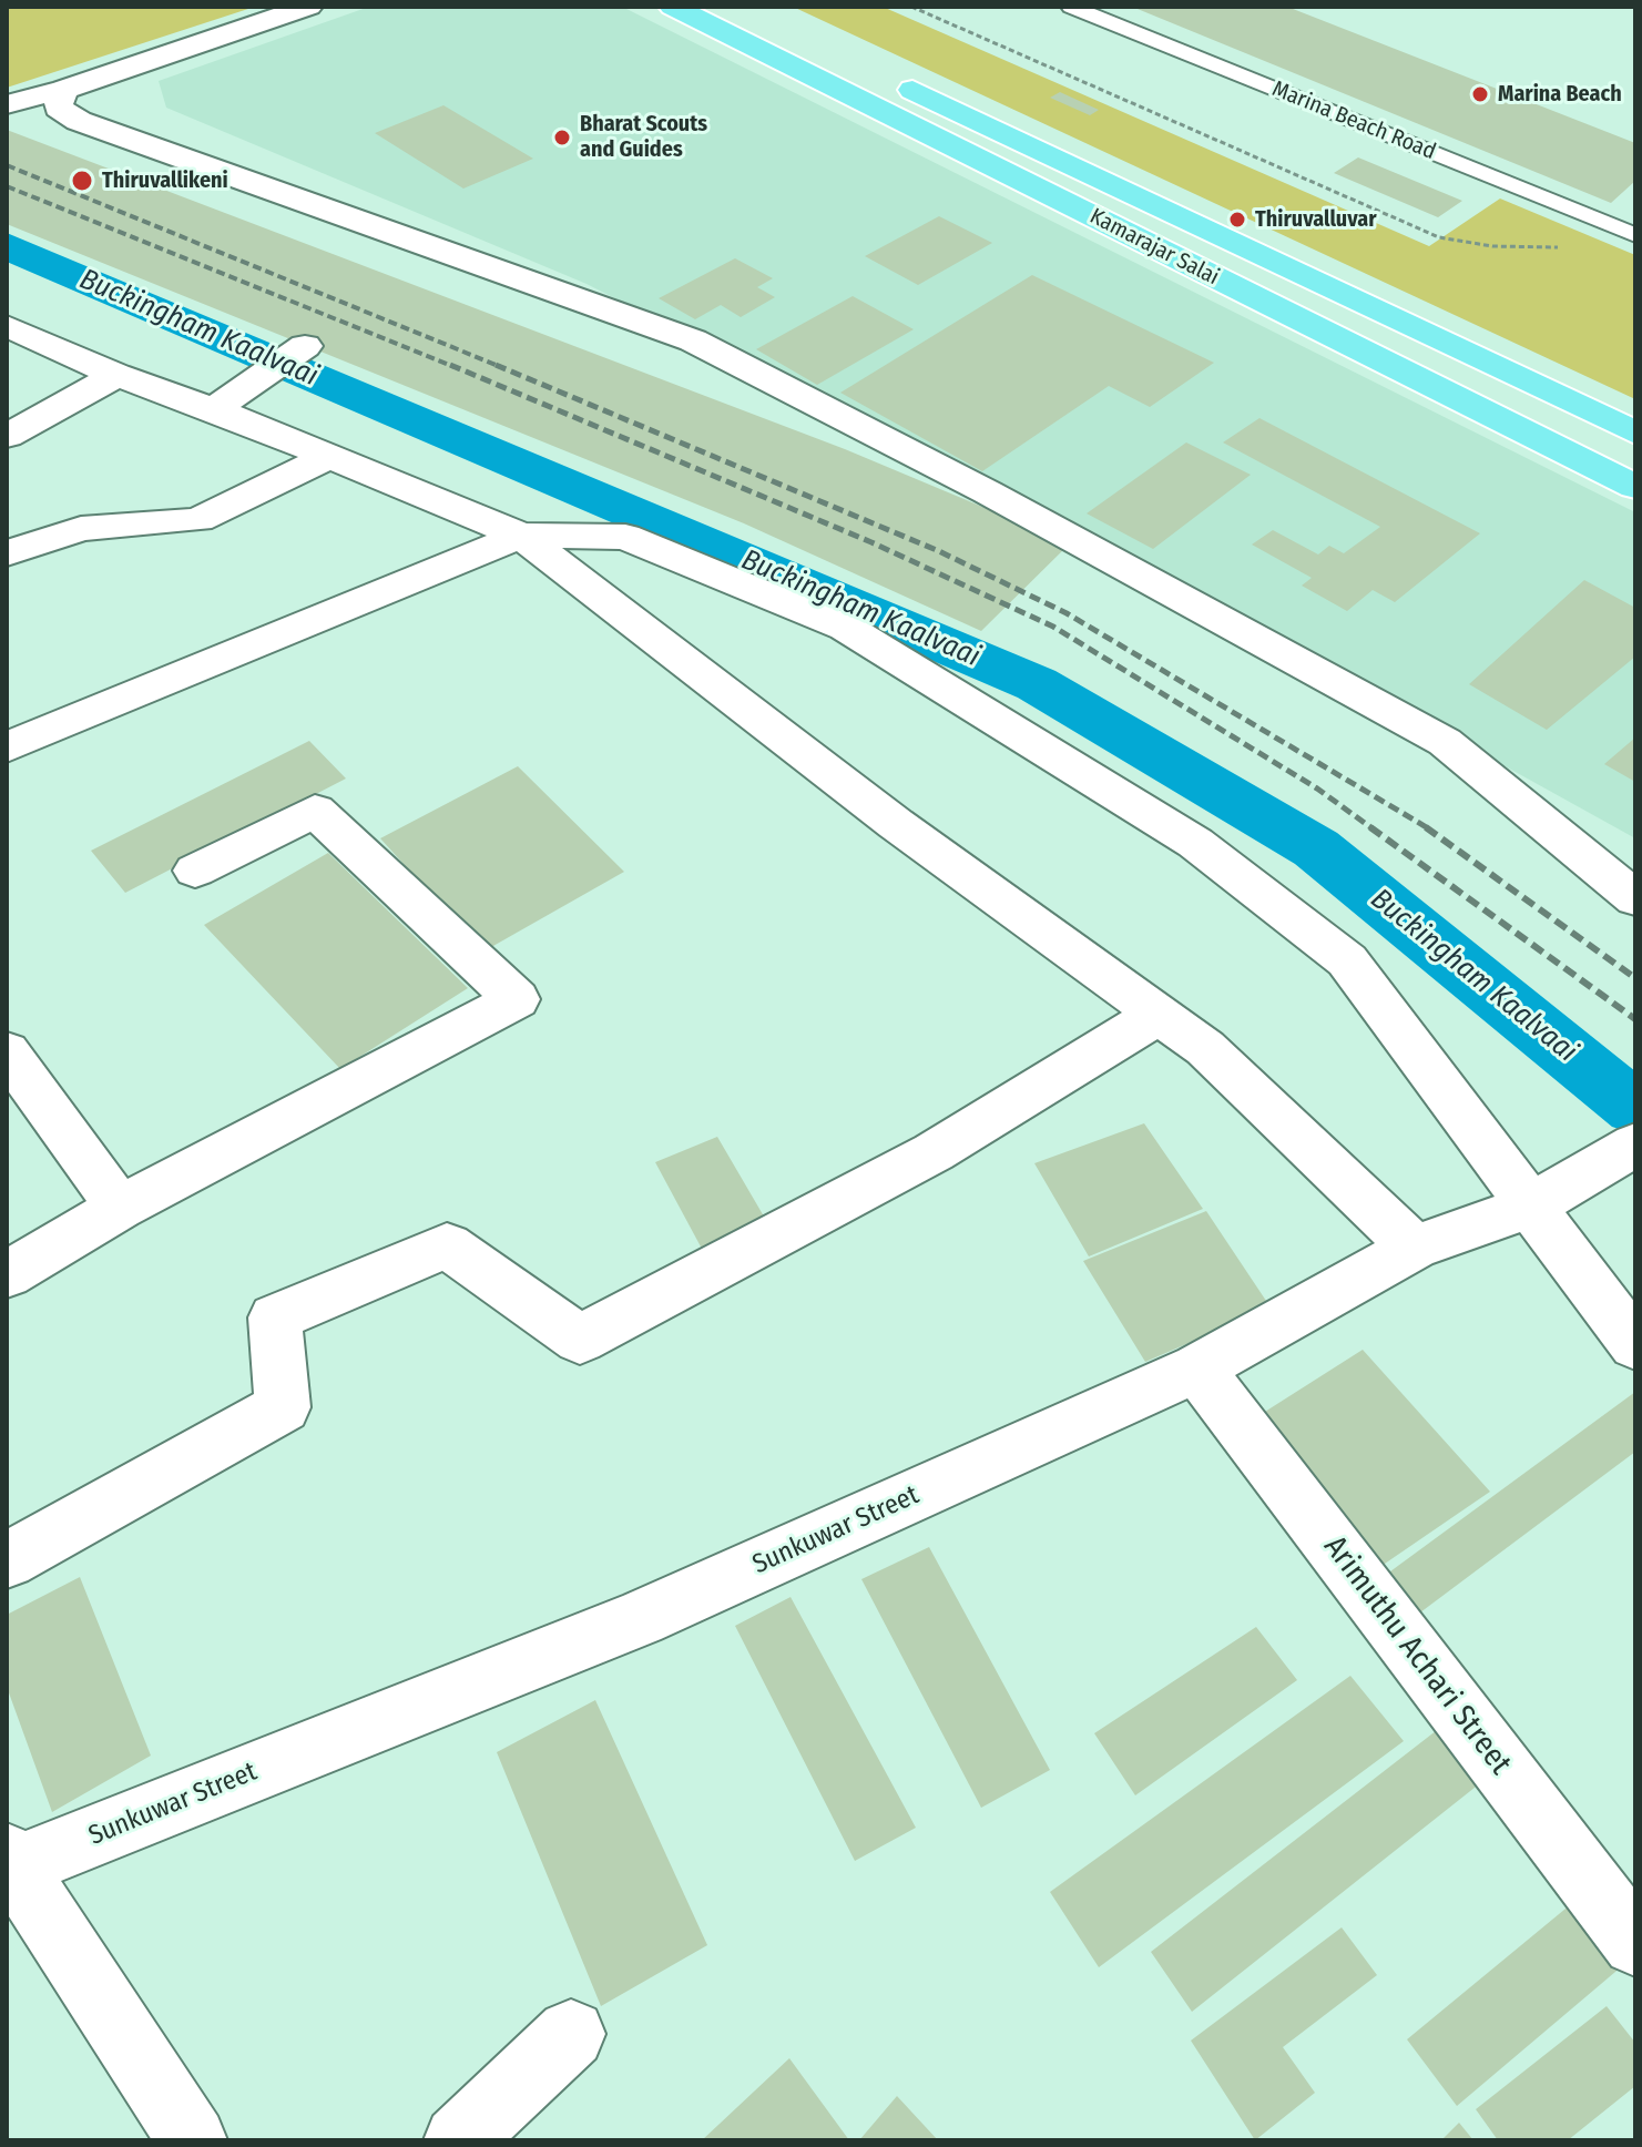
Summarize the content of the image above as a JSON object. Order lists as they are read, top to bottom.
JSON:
{
  "streets": {
    "main road": ["Kamarajar Salai"],
    "street": ["Sunkuwar Street", "Arimuthu Achari Street"],
    "lane": ["Marina Beach Road"]
  },
  "crossings": [
    ["Sunkuwar Street", "Arimuthu Achari Street"]
  ],
  "water": ["Buckingham Kaalvaai"],
  "places": [
    "Marina Beach",
    "Bharat Scouts and Guides",
    "Thiruvallikeni",
    "Thiruvalluvar"
  ]
}
